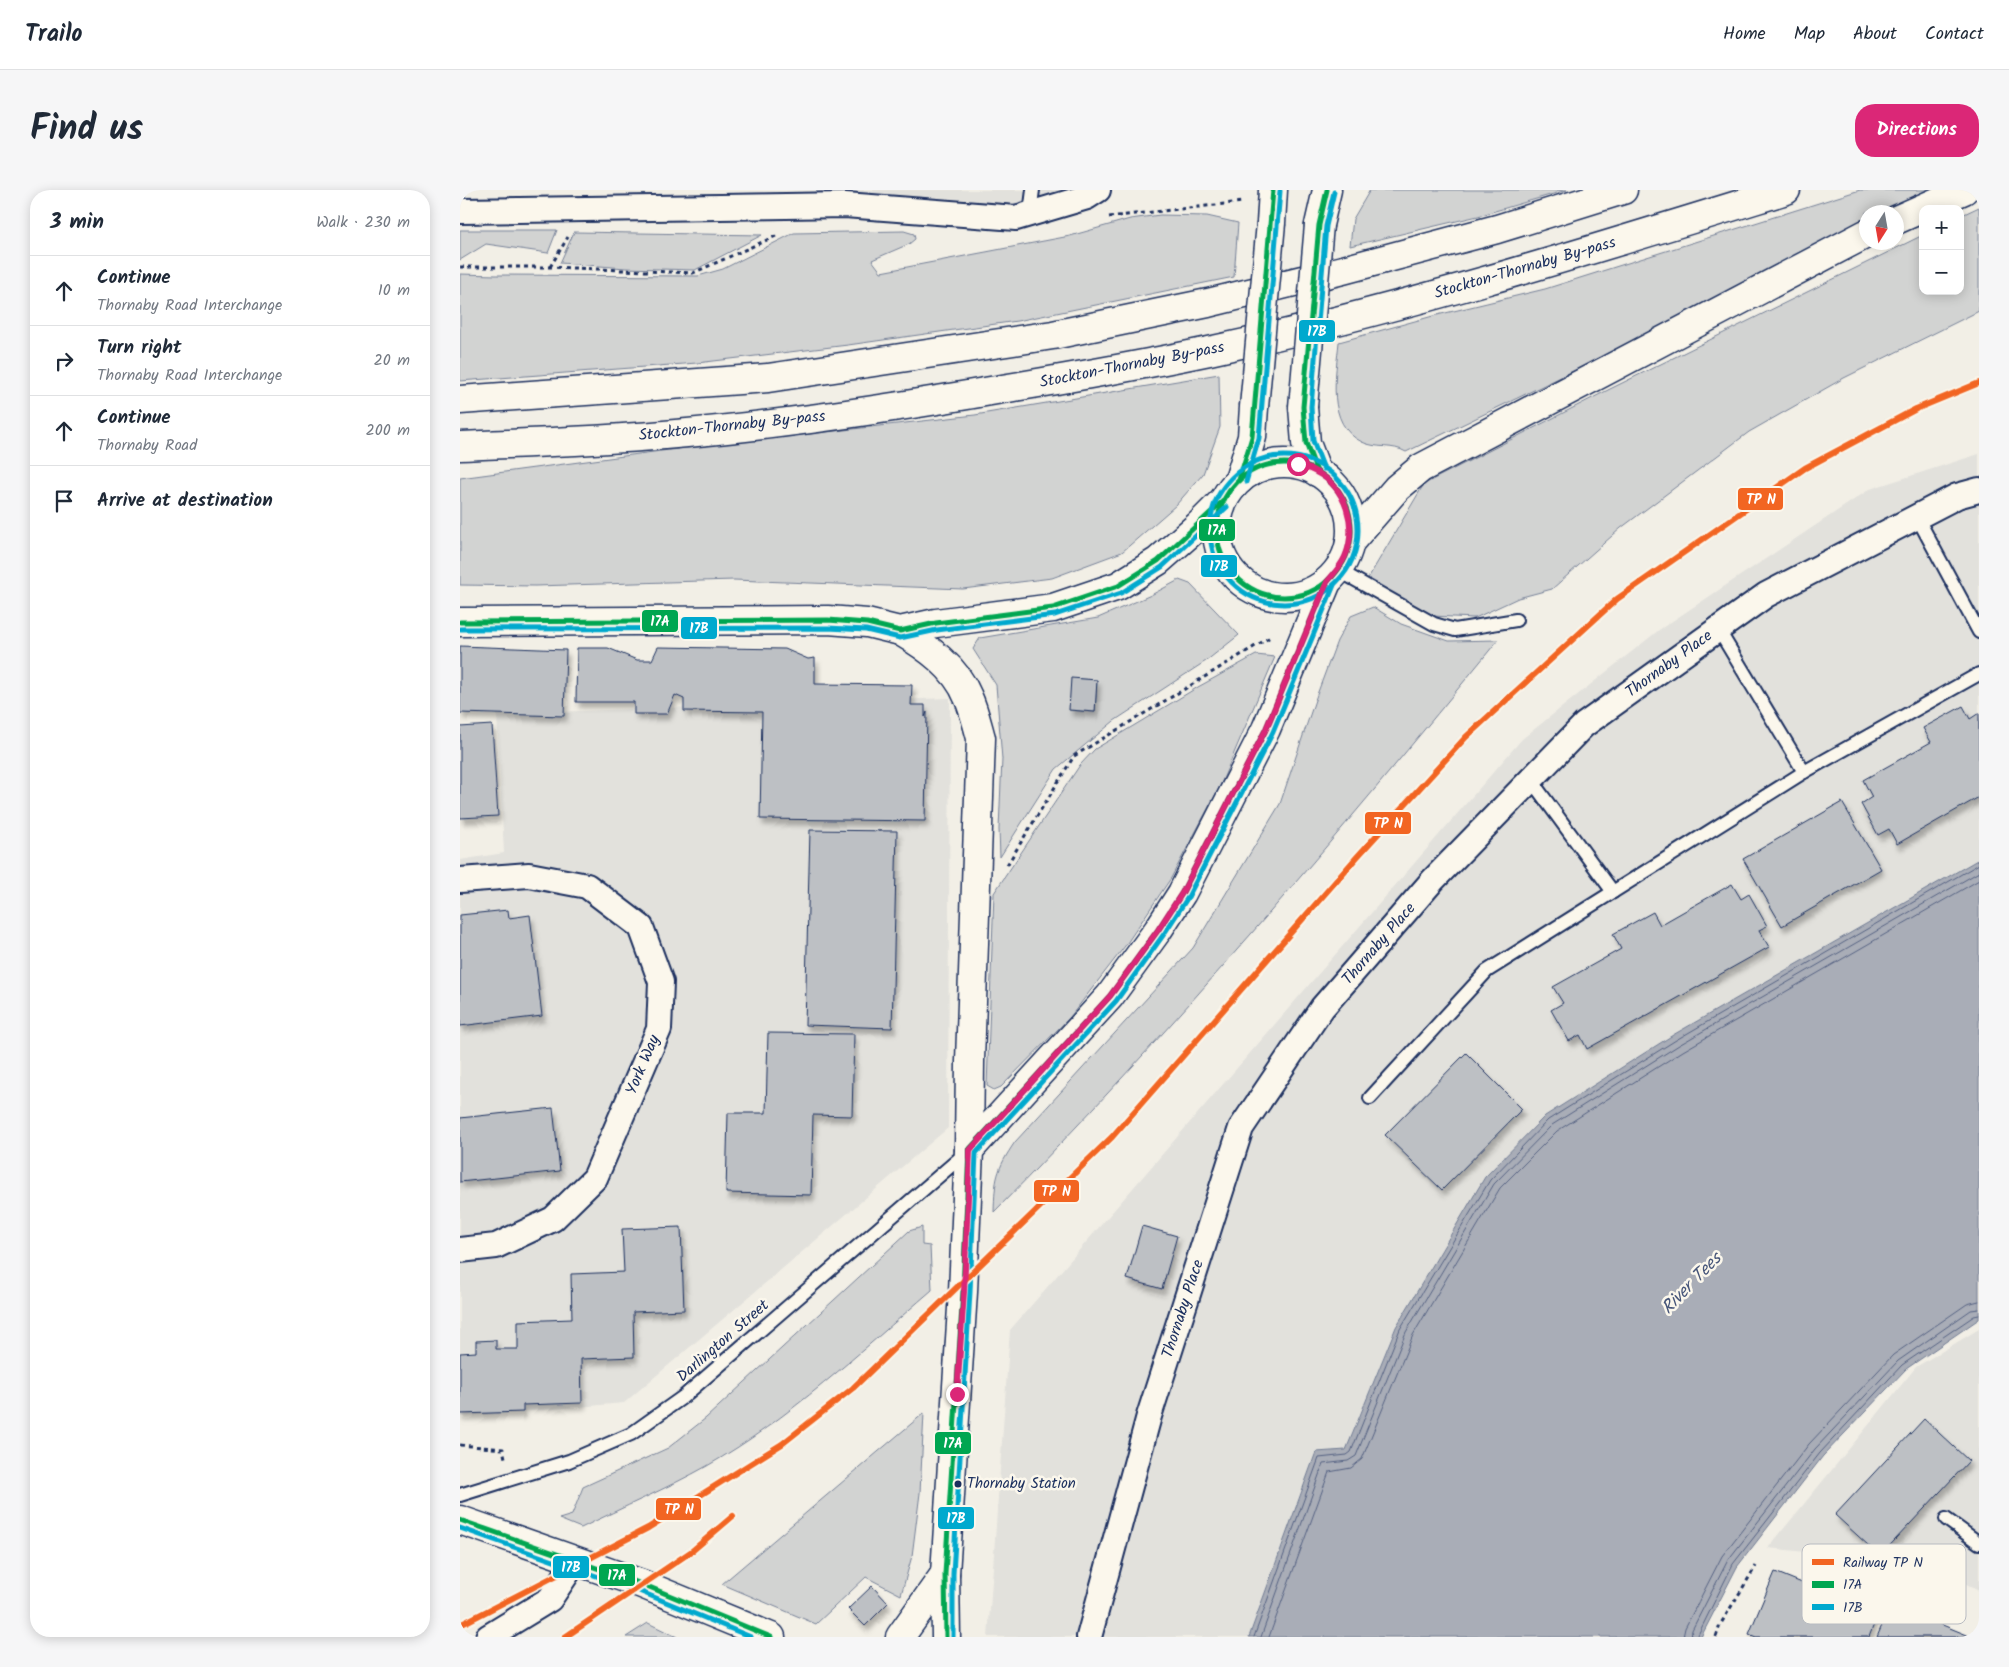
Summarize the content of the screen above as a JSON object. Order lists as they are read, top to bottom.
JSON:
{
  "streets": {
    "main road": ["Stockton-Thornaby By-pass"],
    "street": ["Thornaby Place", "York Way"],
    "lane": ["Darlington Street"]
  },
  "water": ["River Tees"],
  "places": ["Thornaby Station"],
  "lines": ["transit line 17A", "transit line 17B"],
  "legend": ["Railway TP N", "17A", "17B"],
  "north": "bottom",
  "page": {
    "header": "Trailo",
    "nav": [
      "Home",
      "Map",
      "About",
      "Contact"
    ],
    "title": "Find us",
    "buttons": "Directions",
    "heading": ["3 min", "Walk · 230 m"],
    "map_buttons": ["+", "−"],
    "list": [
      ["Continue", "Thornaby Road Interchange", "10 m"],
      ["Turn right", "Thornaby Road Interchange", "20 m"],
      ["Continue", "Thornaby Road", "200 m"],
      "Arrive at destination"
    ]
  }
}
